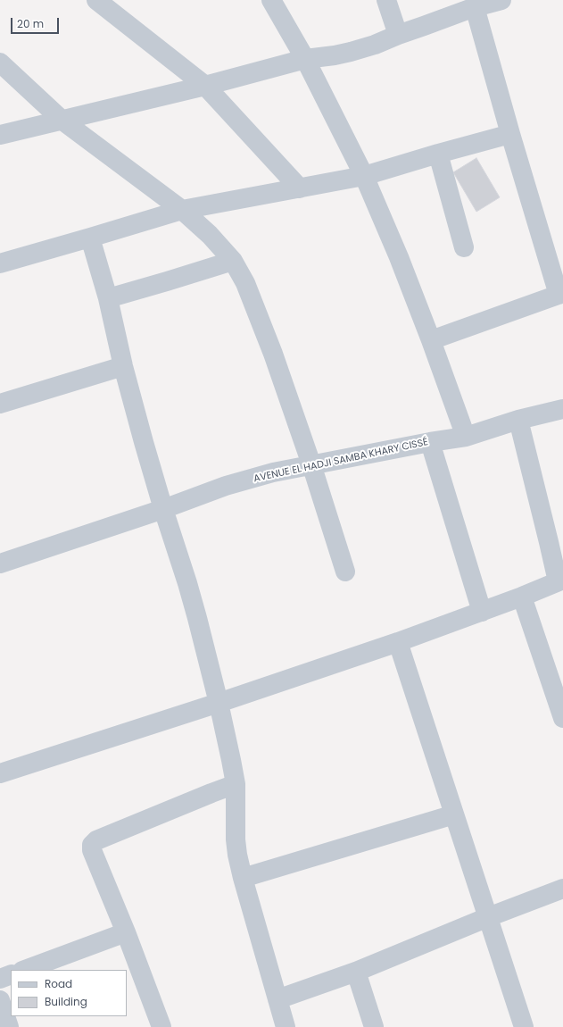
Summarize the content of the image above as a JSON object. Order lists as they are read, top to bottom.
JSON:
{
  "streets": {
    "street": ["AVENUE EL HADJI SAMBA KHARY CISSÉ"]
  },
  "legend": ["Road", "Building"],
  "scale_bar": "20 m"
}
